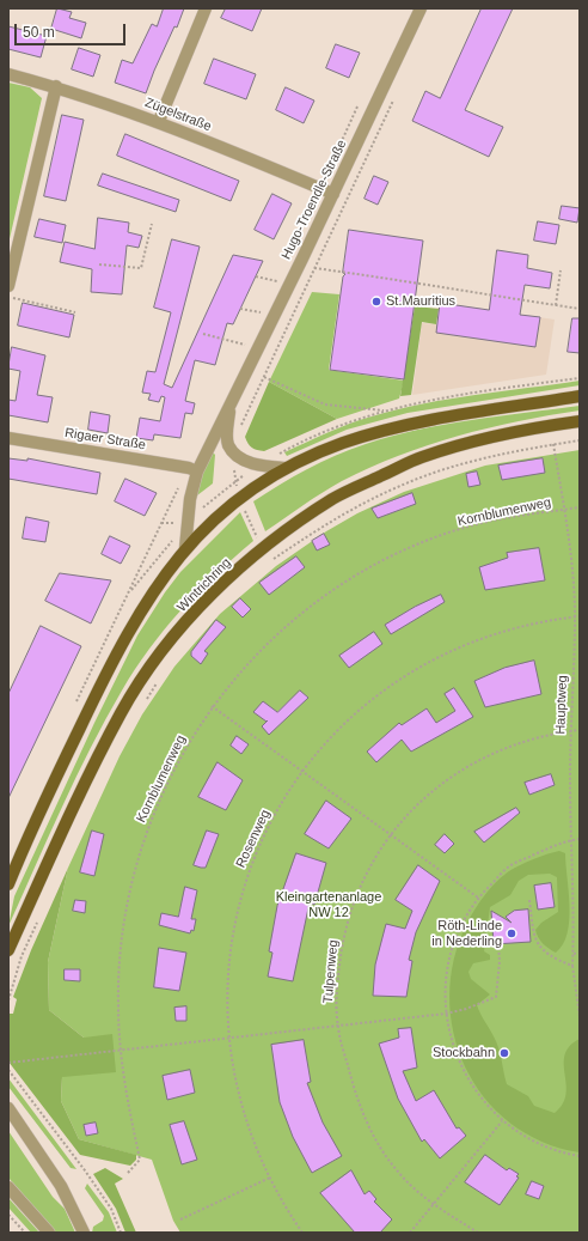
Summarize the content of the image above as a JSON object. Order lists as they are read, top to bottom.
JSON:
{
  "streets": {
    "main road": ["Wintrichring"],
    "street": ["Zügelstraße", "Hugo-Troendle-Straße", "Rigaer Straße"],
    "path": [
      "Kornblumenweg",
      "Hauptweg",
      "Rosenweg",
      "Tulpenweg"
    ]
  },
  "crossings": [
    ["Zügelstraße", "Hugo-Troendle-Straße"],
    ["Hugo-Troendle-Straße", "Rigaer Straße"],
    ["Kornblumenweg", "Hauptweg"],
    ["Hauptweg", "Rosenweg"],
    ["Hauptweg", "Tulpenweg"]
  ],
  "parks": ["Kleingartenanlage NW 12"],
  "places": ["St.Mauritius", "Röth-Linde in Nederling", "Stockbahn"],
  "scale_bar": "50 m"
}
